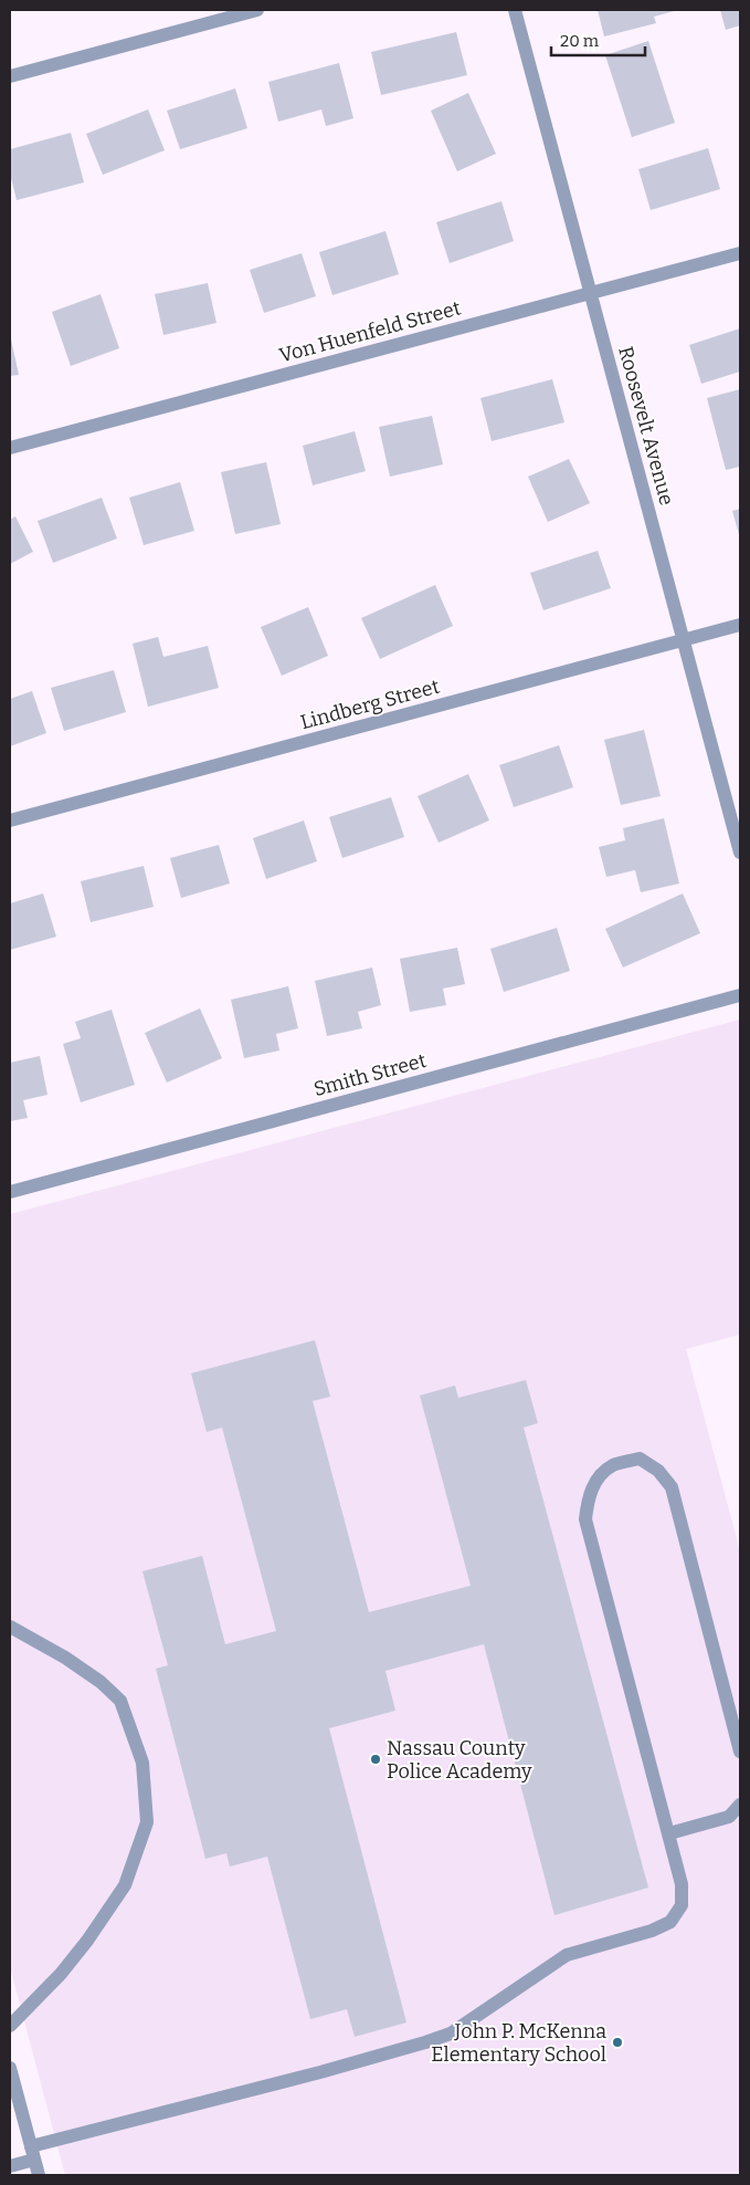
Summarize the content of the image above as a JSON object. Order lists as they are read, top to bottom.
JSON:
{
  "streets": {
    "street": [
      "Von Huenfeld Street",
      "Roosevelt Avenue",
      "Lindberg Street",
      "Smith Street"
    ]
  },
  "crossings": [
    ["Von Huenfeld Street", "Roosevelt Avenue"],
    ["Roosevelt Avenue", "Lindberg Street"]
  ],
  "places": ["Nassau County Police Academy", "John P. McKenna Elementary School"],
  "scale_bar": "20 m"
}
